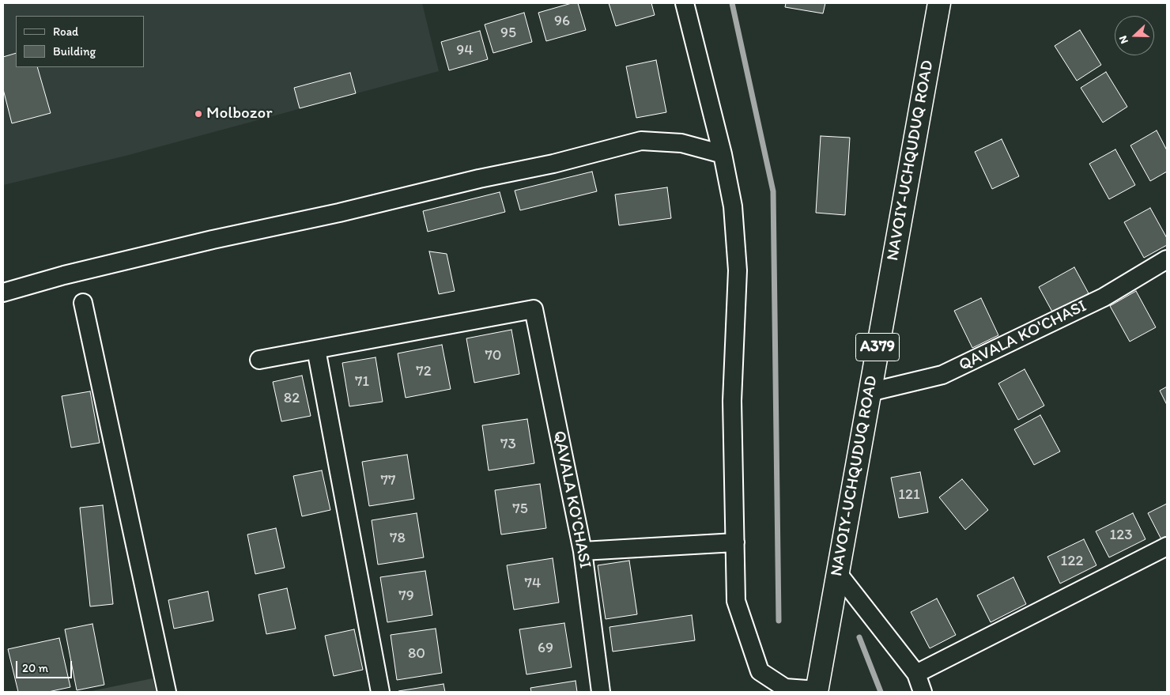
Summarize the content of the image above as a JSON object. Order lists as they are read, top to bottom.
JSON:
{
  "streets": {
    "highway": ["NAVOIY-UCHQUDUQ ROAD", "A379"],
    "street": ["QAVALA KO'CHASI"]
  },
  "crossings": [
    ["NAVOIY-UCHQUDUQ ROAD", "QAVALA KO'CHASI"]
  ],
  "places": ["Molbozor"],
  "house_numbers": [
    "96",
    "95",
    "94",
    "70",
    "72",
    "71",
    "82",
    "73",
    "77",
    "121",
    "75",
    "123",
    "78",
    "122",
    "74",
    "79",
    "69",
    "80"
  ],
  "legend": ["Road", "Building"],
  "scale_bar": "20 m",
  "north": "left"
}
